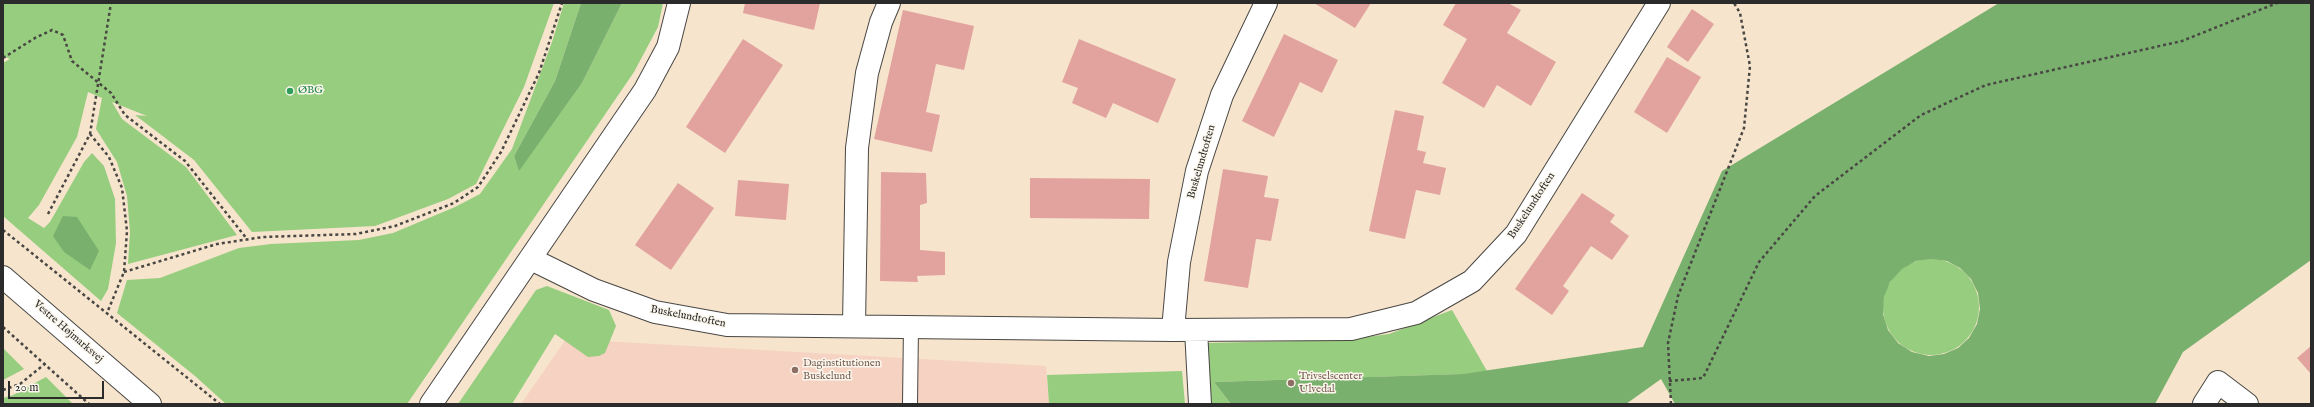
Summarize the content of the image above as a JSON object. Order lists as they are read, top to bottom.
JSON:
{
  "streets": {
    "street": ["Buskelundtoften", "Vestre Højmarksvej"]
  },
  "places": ["ØBG", "Daginstitutionen Buskelund", "Trivselscenter Ulvedal"],
  "scale_bar": "20 m"
}
